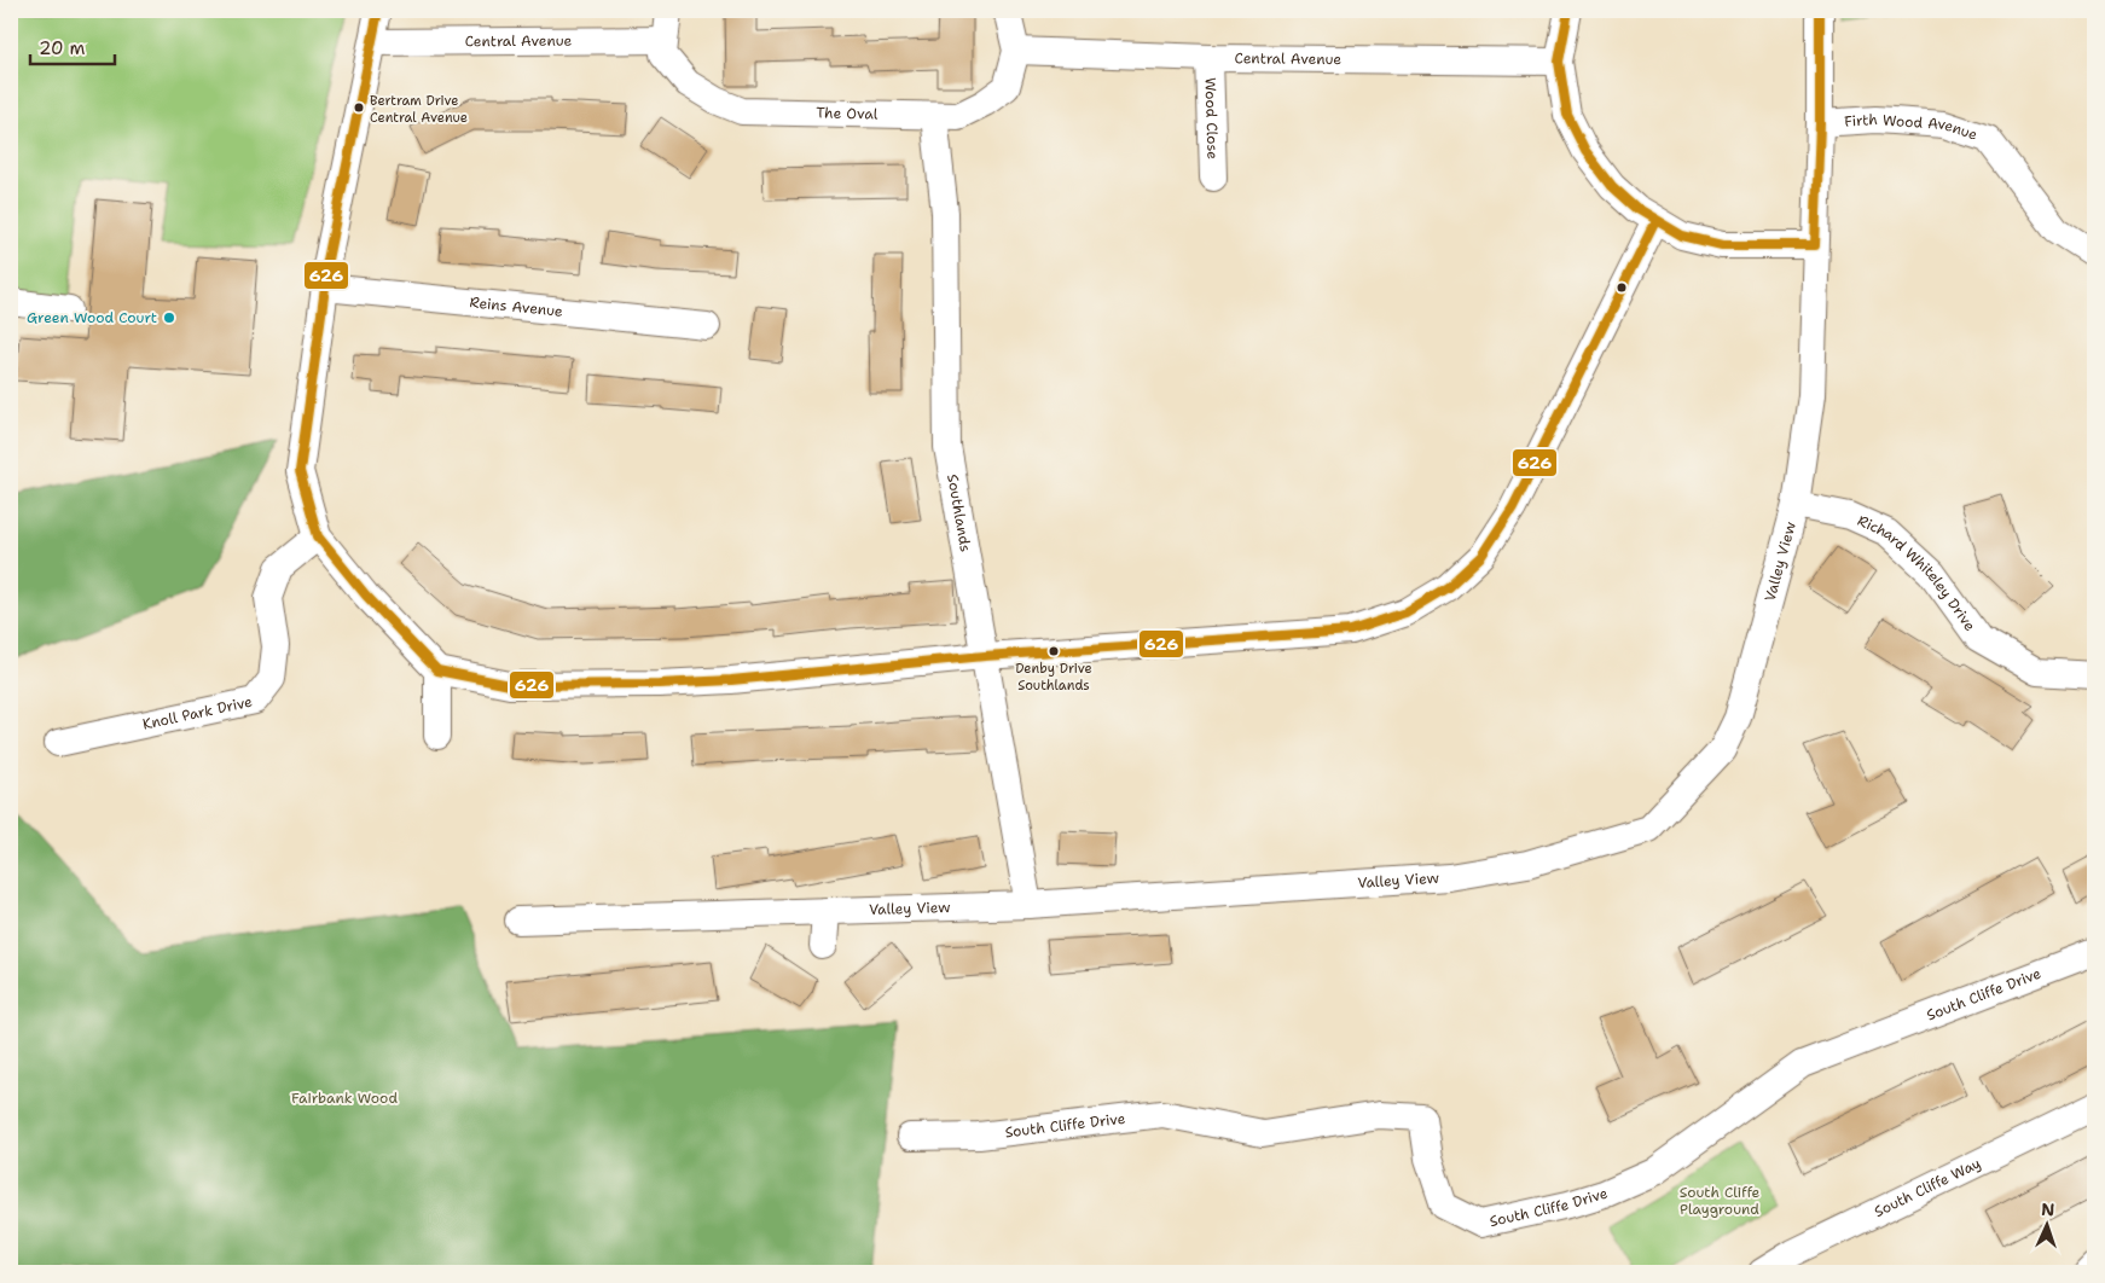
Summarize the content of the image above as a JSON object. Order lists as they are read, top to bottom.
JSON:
{
  "streets": {
    "street": [
      "Central Avenue",
      "The Oval",
      "Wood Close",
      "Firth Wood Avenue",
      "Reins Avenue",
      "Southlands",
      "Valley View",
      "Richard Whiteley Drive",
      "Knoll Park Drive",
      "South Cliffe Drive",
      "South Cliffe Way"
    ]
  },
  "crossings": [
    ["Central Avenue", "The Oval"],
    ["Central Avenue", "Wood Close"],
    ["The Oval", "Southlands"],
    ["Firth Wood Avenue", "Valley View"],
    ["Southlands", "Valley View"],
    ["Valley View", "Richard Whiteley Drive"]
  ],
  "parks": ["Fairbank Wood", "South Cliffe Playground"],
  "places": ["Bertram Drive Central Avenue", "Green Wood Court", "Denby Drive Southlands"],
  "lines": ["transit line 626"],
  "scale_bar": "20 m",
  "north": "top"
}
